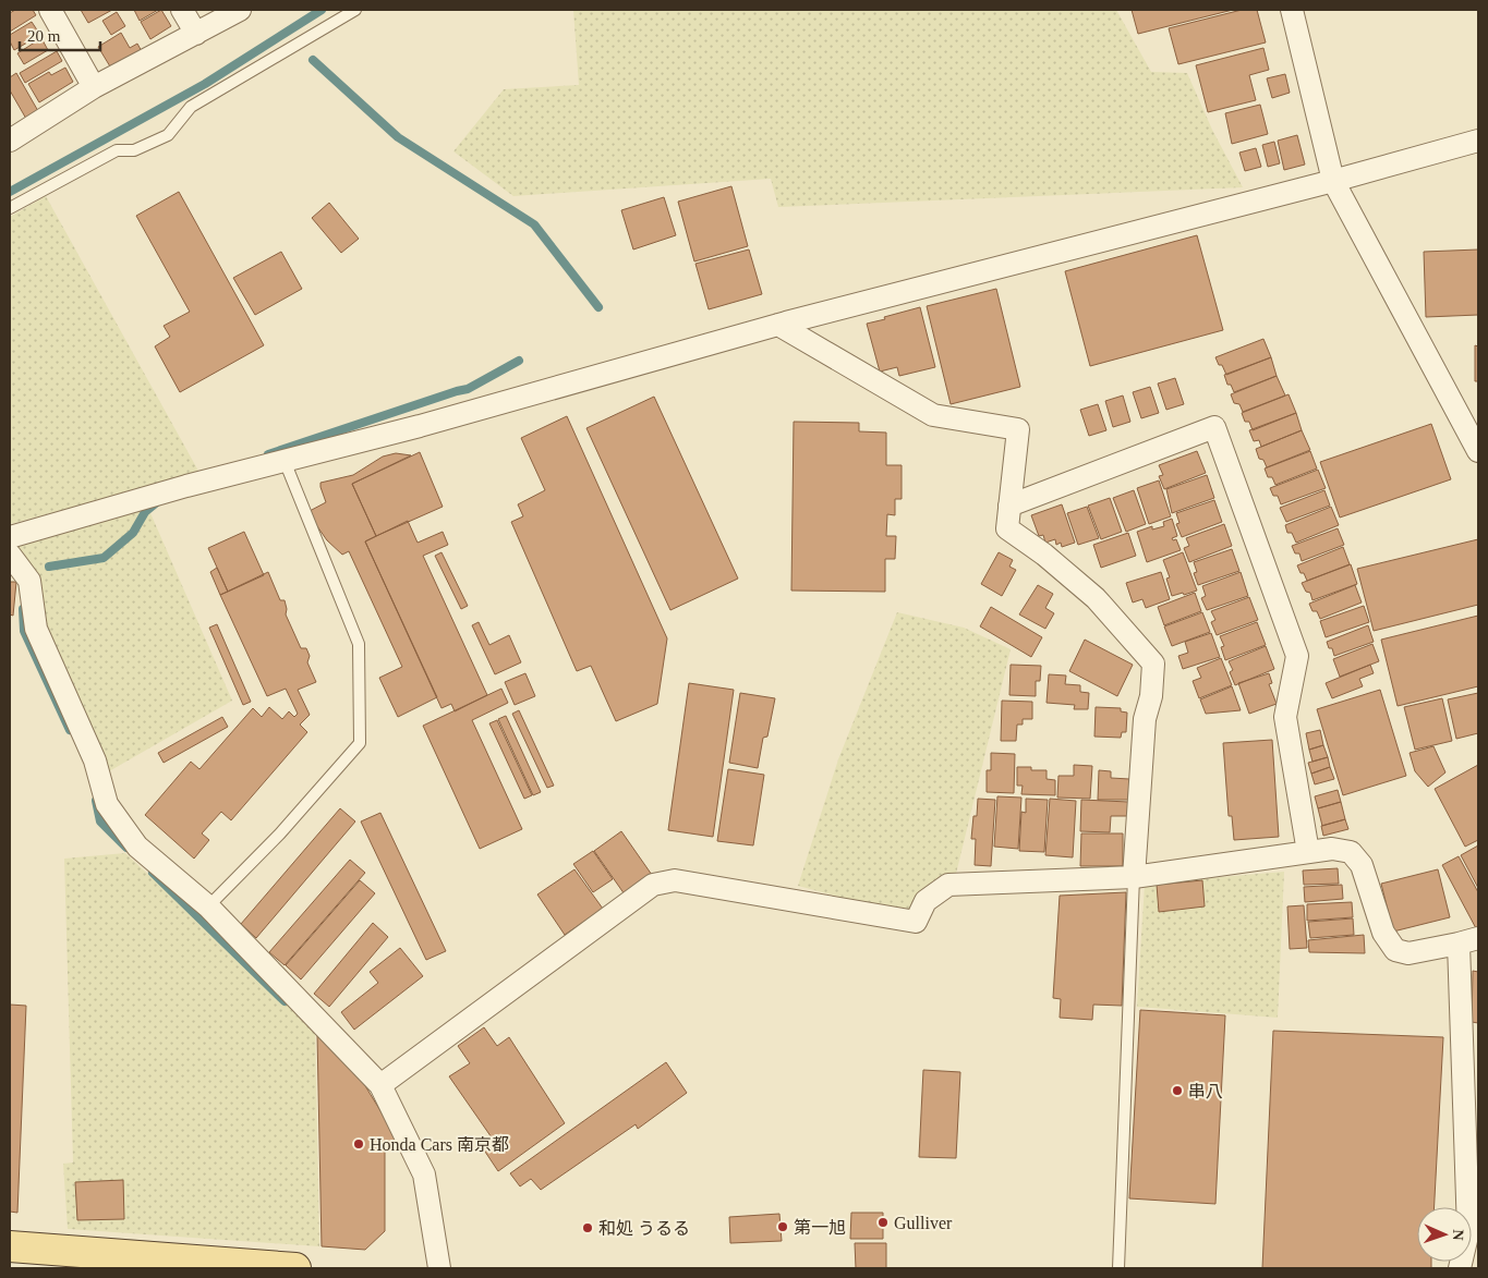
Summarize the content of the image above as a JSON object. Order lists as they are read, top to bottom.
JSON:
{
  "places": [
    "串八",
    "Honda Cars 南京都",
    "Gulliver",
    "第一旭",
    "和処 うるる"
  ],
  "scale_bar": "20 m",
  "north": "right"
}
